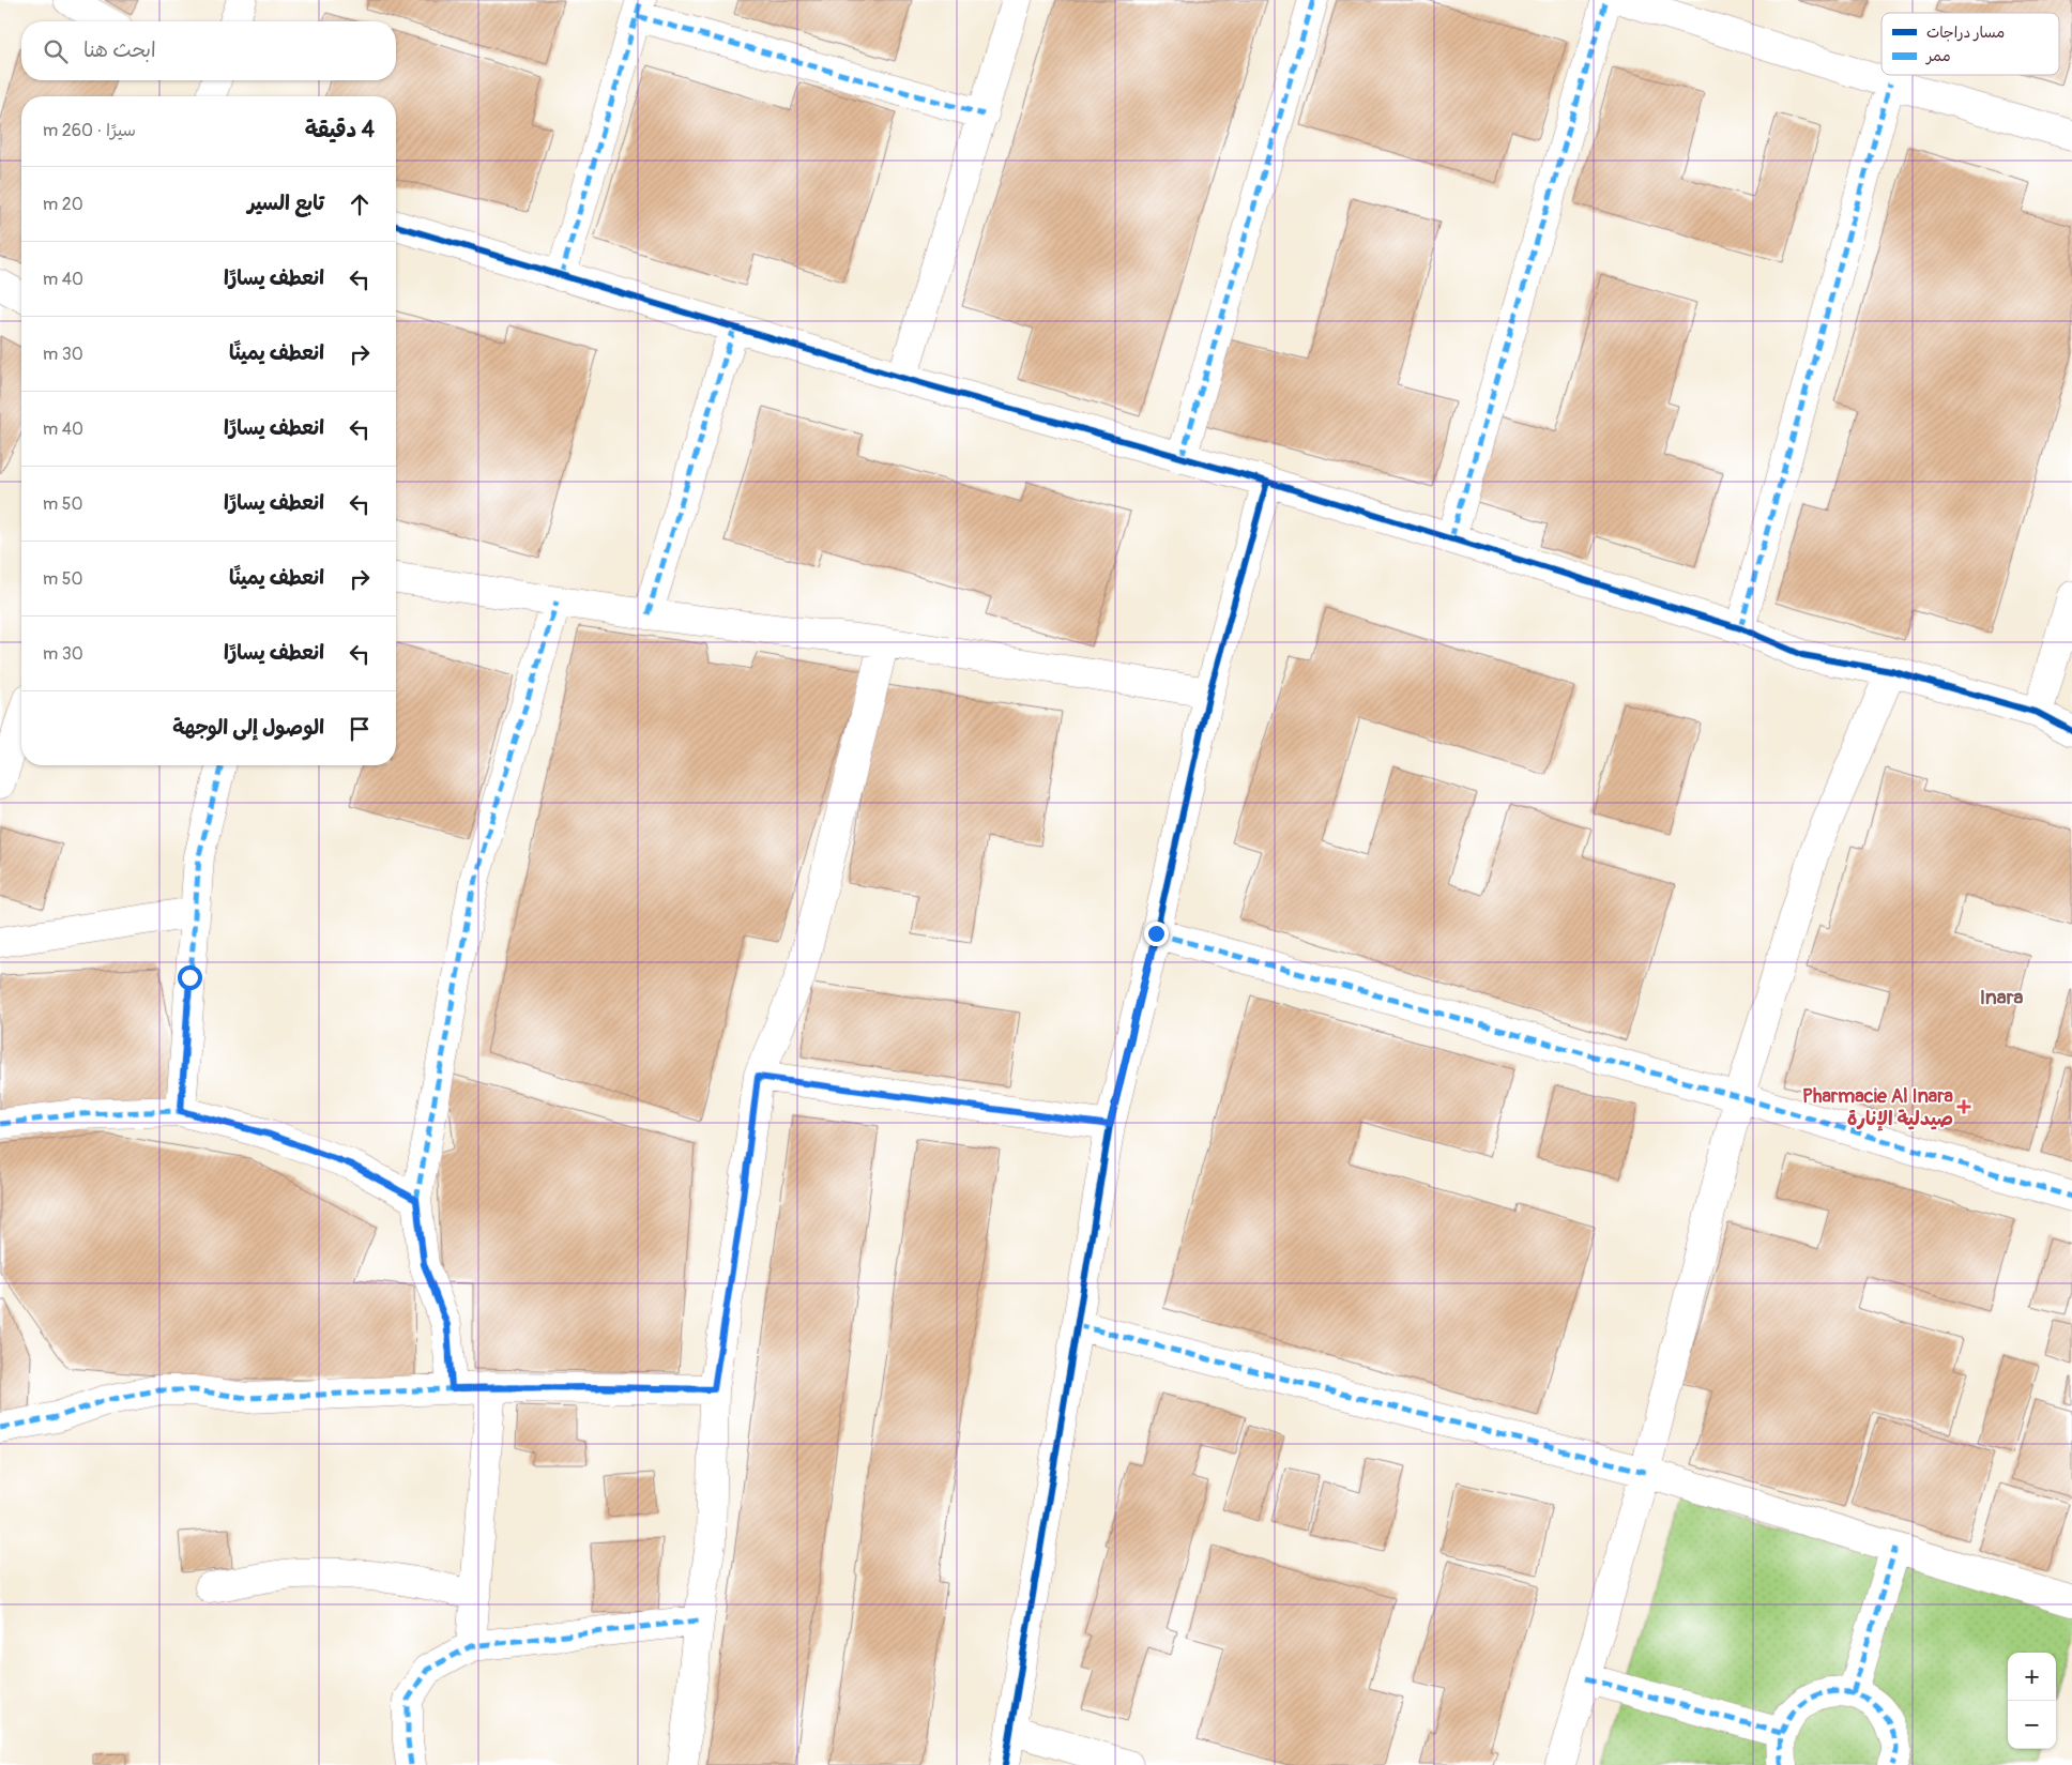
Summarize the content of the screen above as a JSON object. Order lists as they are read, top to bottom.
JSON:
{
  "districts": ["Inara"],
  "places": {
    "health": ["Pharmacie Al Inara صيدلية الإنارة"]
  },
  "legend": ["مسار دراجات", "ممر"],
  "page": {
    "search": "ابحث هنا",
    "heading": ["4 دقيقة", "سيرًا · 260 m"],
    "list": [
      ["تابع السير", "20 m"],
      ["انعطف يسارًا", "40 m"],
      ["انعطف يمينًا", "30 m"],
      ["انعطف يسارًا", "40 m"],
      ["انعطف يسارًا", "50 m"],
      ["انعطف يمينًا", "50 m"],
      ["انعطف يسارًا", "30 m"],
      "الوصول إلى الوجهة"
    ],
    "map_buttons": ["+", "−"]
  }
}
